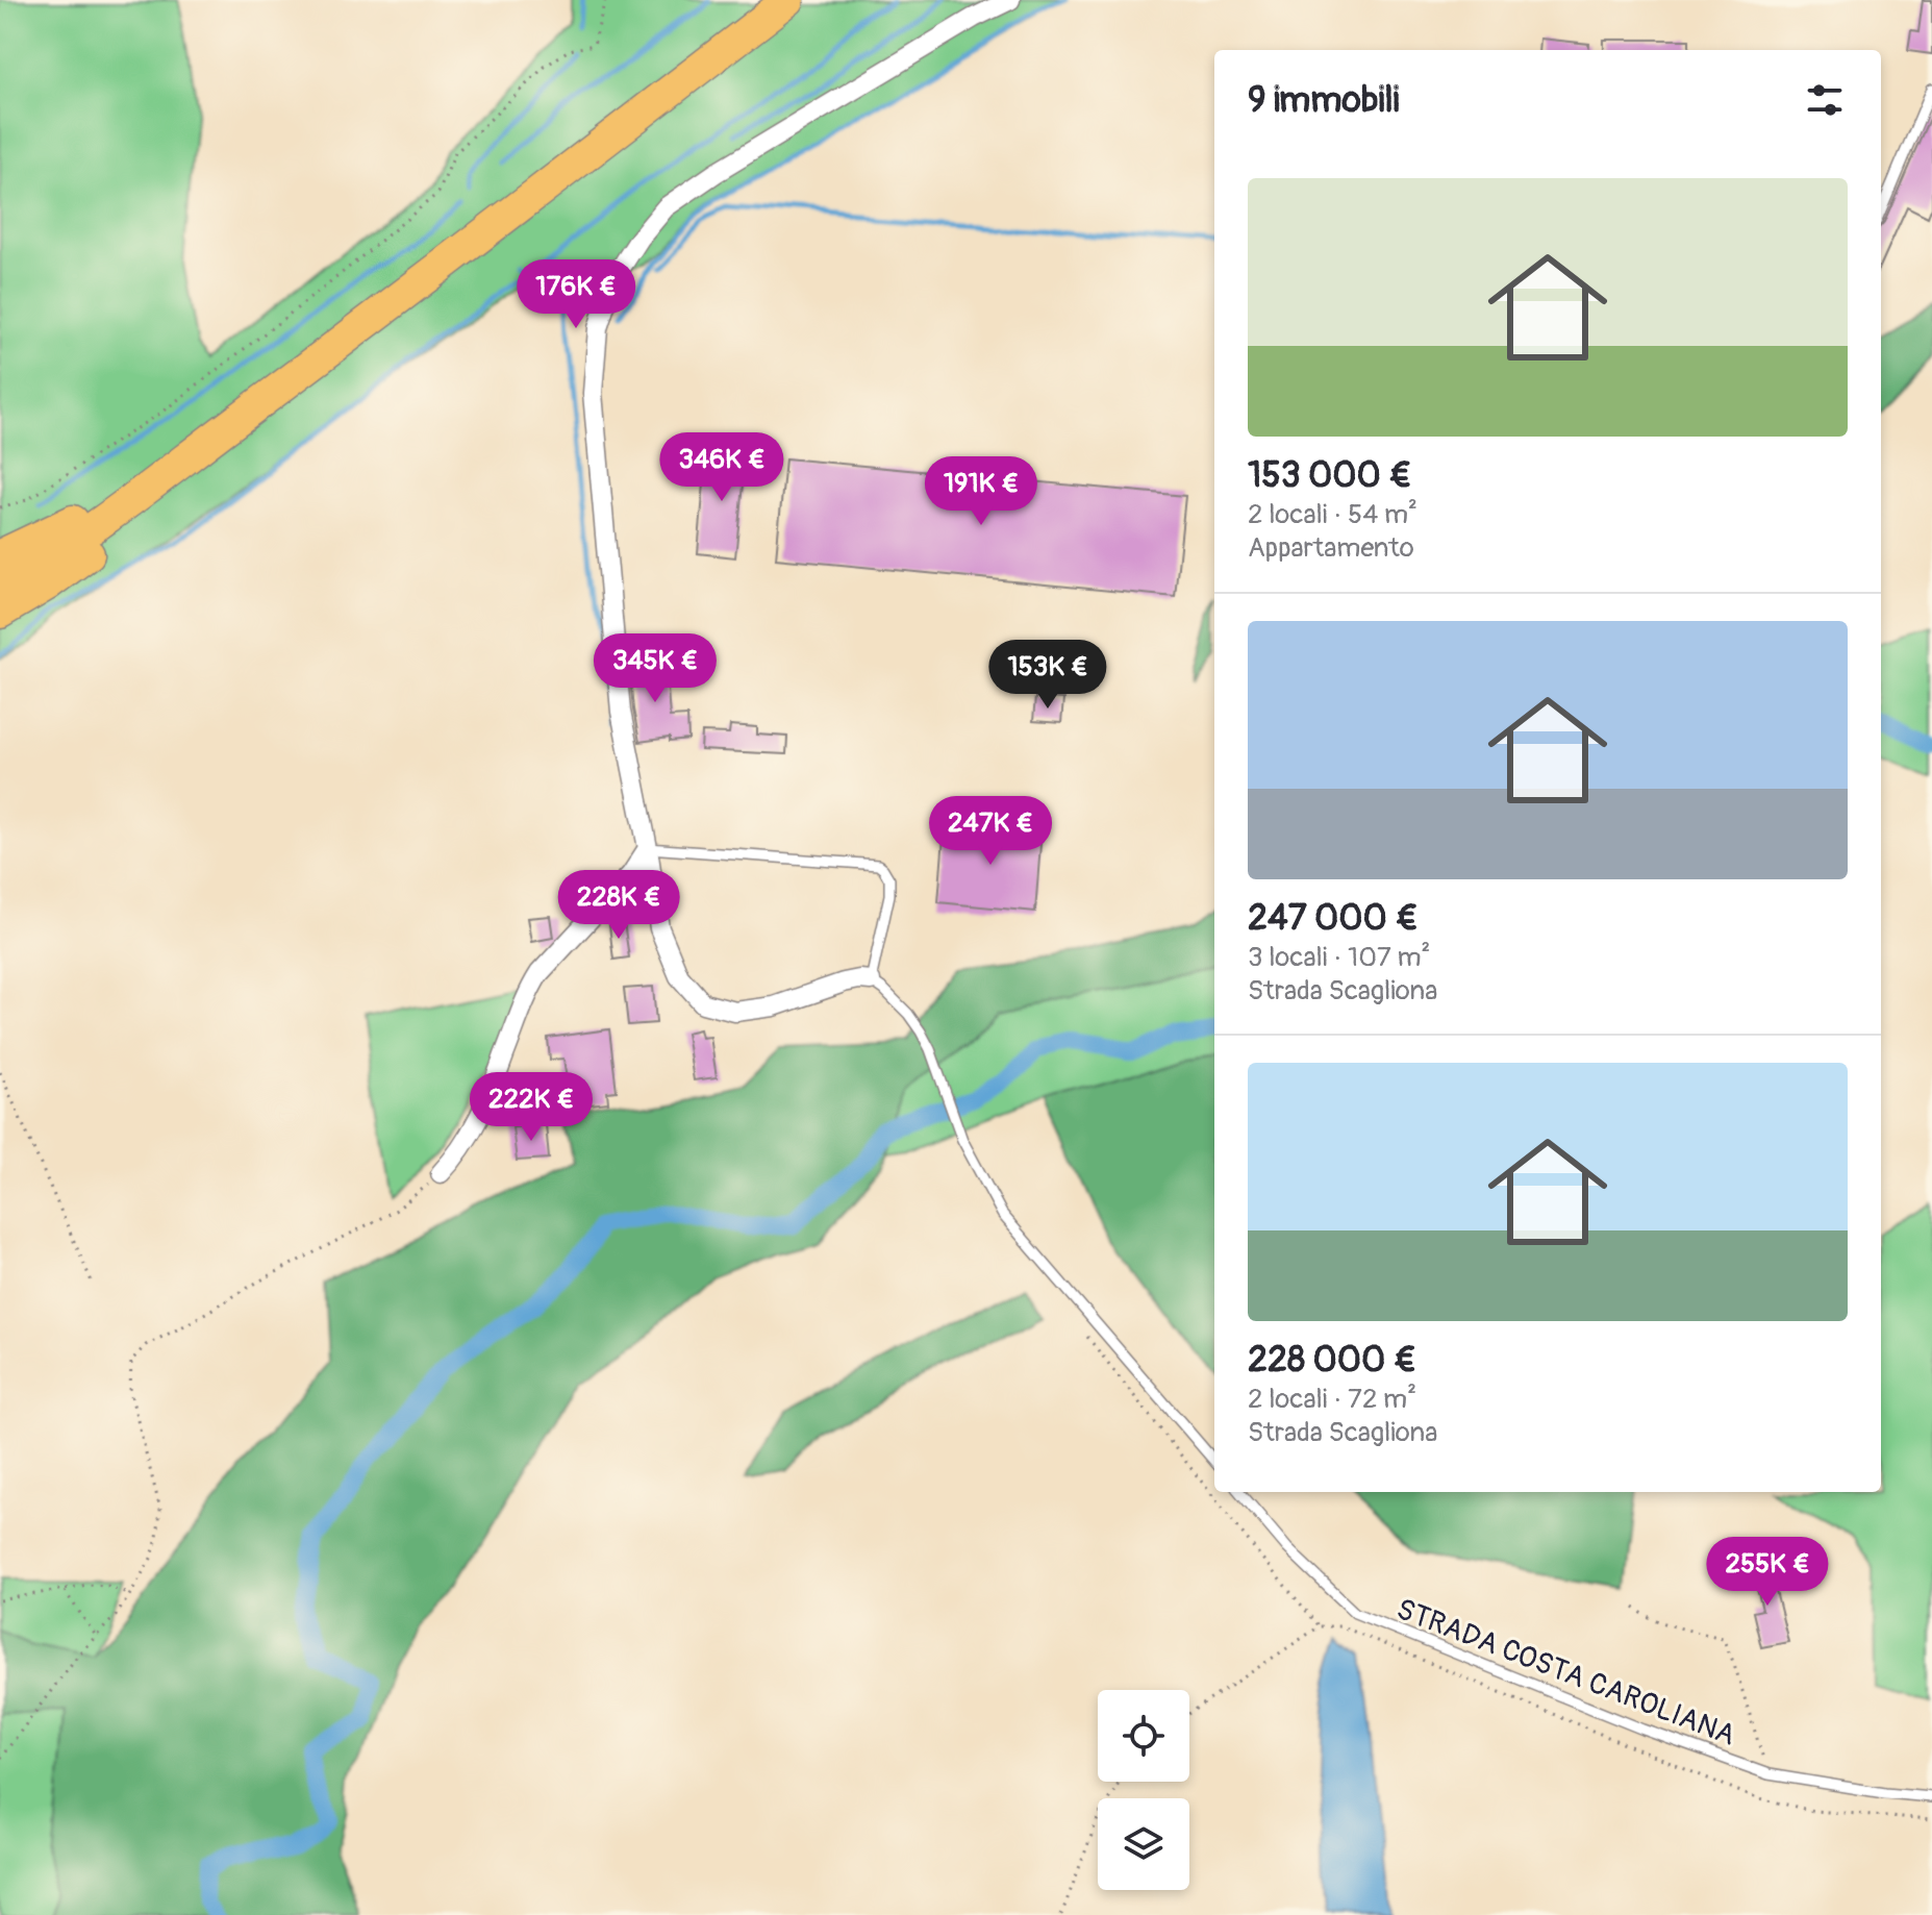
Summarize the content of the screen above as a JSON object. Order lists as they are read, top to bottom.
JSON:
{
  "streets": {
    "lane": ["STRADA COSTA CAROLIANA"]
  },
  "page": {
    "heading": "9 immobili",
    "list": [
      {
        "name": "153 000 €",
        "note": "2 locali · 54 m² · Appartamento"
      },
      {
        "name": "247 000 €",
        "note": "3 locali · 107 m² · Strada Scagliona"
      },
      {
        "name": "228 000 €",
        "note": "2 locali · 72 m² · Strada Scagliona"
      }
    ],
    "price": [
      "176K €",
      "346K €",
      "191K €",
      "345K €",
      "153K €",
      "247K €",
      "228K €",
      "222K €",
      "255K €"
    ]
  }
}
